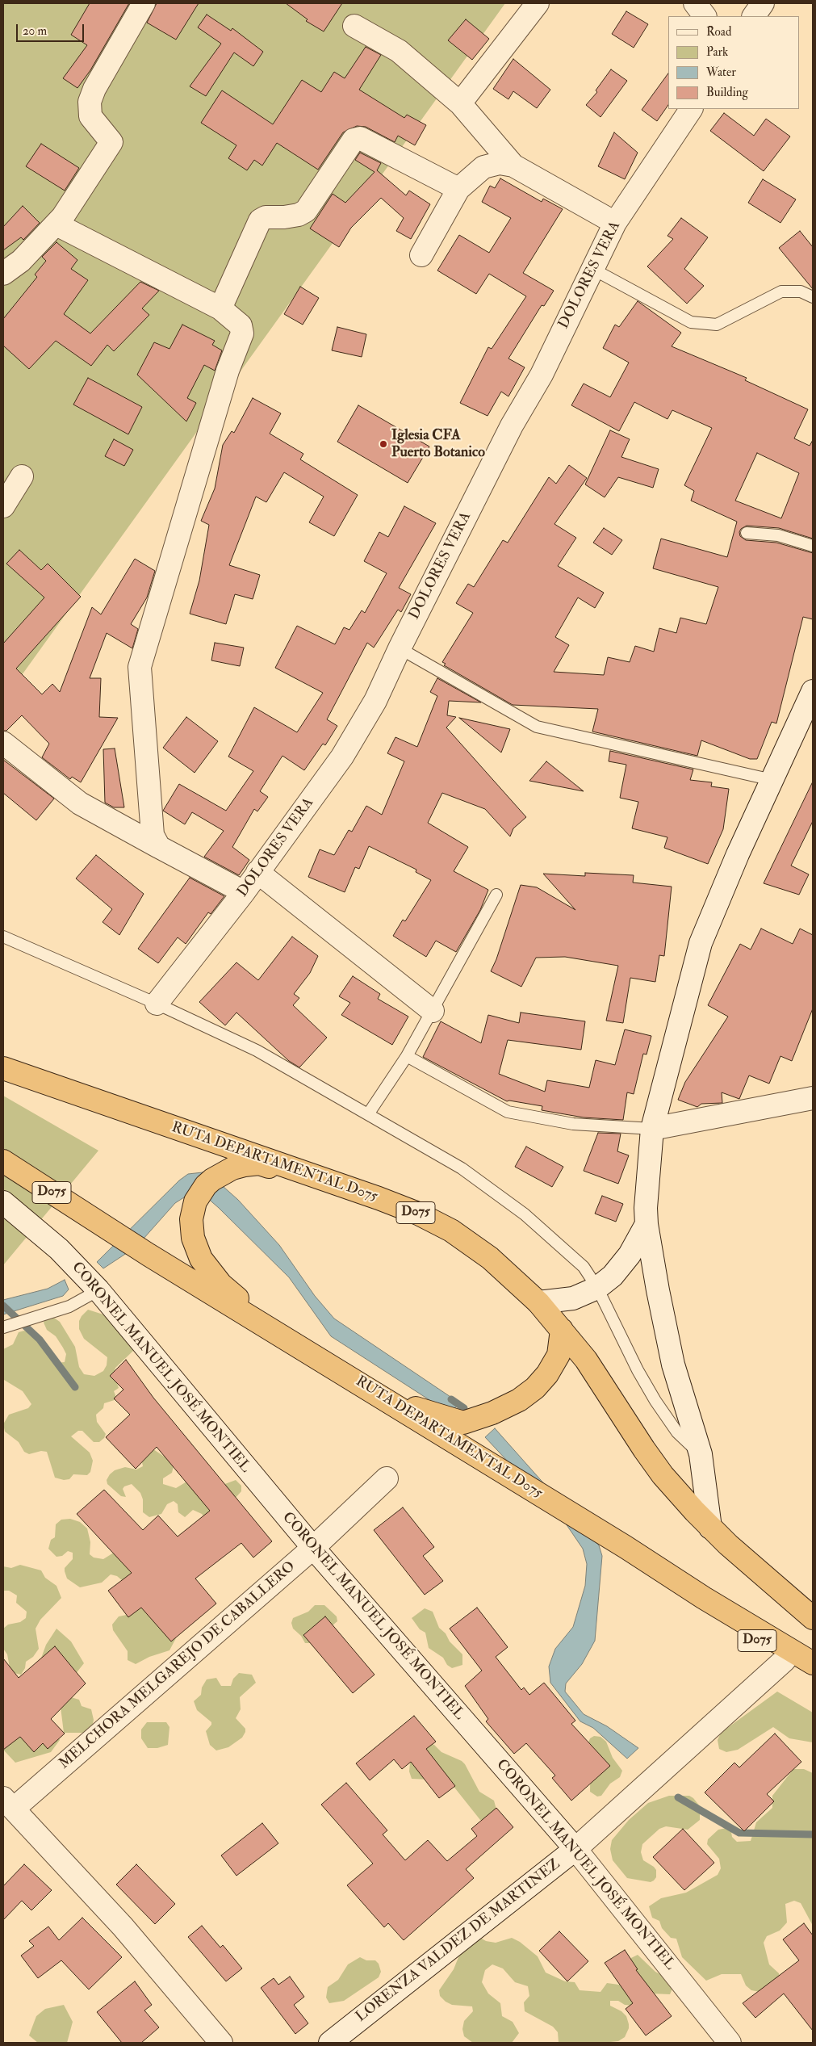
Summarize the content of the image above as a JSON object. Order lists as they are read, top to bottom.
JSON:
{
  "streets": {
    "highway": ["RUTA DEPARTAMENTAL D075", "D075"],
    "street": [
      "DOLORES VERA",
      "CORONEL MANUEL JOSÉ MONTIEL",
      "MELCHORA MELGAREJO DE CABALLERO",
      "LORENZA VALDEZ DE MARTINEZ"
    ]
  },
  "crossings": [
    ["RUTA DEPARTAMENTAL D075", "D075"],
    ["D075", "LORENZA VALDEZ DE MARTINEZ"],
    ["CORONEL MANUEL JOSÉ MONTIEL", "MELCHORA MELGAREJO DE CABALLERO"],
    ["CORONEL MANUEL JOSÉ MONTIEL", "LORENZA VALDEZ DE MARTINEZ"]
  ],
  "places": ["Iglesia CFA Puerto Botanico"],
  "legend": [
    "Road",
    "Park",
    "Water",
    "Building"
  ],
  "scale_bar": "20 m"
}
